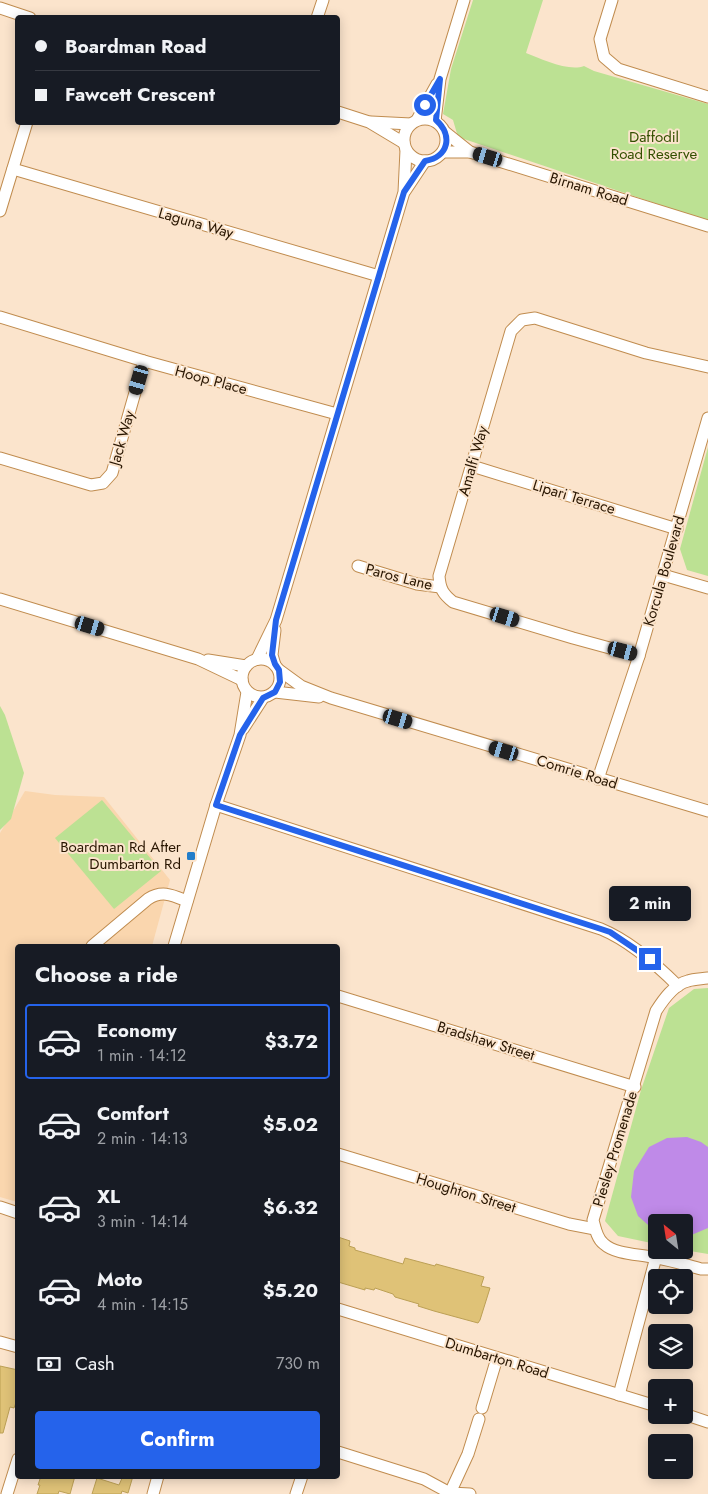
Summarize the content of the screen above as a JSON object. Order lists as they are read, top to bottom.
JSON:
{
  "streets": {
    "street": [
      "Birnam Road",
      "Laguna Way",
      "Hoop Place",
      "Jack Way",
      "Amalfi Way",
      "Lipari Terrace",
      "Korcula Boulevard",
      "Paros Lane",
      "Comrie Road",
      "Bradshaw Street",
      "Piesley Promenade",
      "Houghton Street",
      "Dumbarton Road"
    ]
  },
  "crossings": [
    ["Hoop Place", "Jack Way"],
    ["Amalfi Way", "Lipari Terrace"],
    ["Amalfi Way", "Paros Lane"],
    ["Lipari Terrace", "Korcula Boulevard"],
    ["Korcula Boulevard", "Comrie Road"],
    ["Bradshaw Street", "Piesley Promenade"],
    ["Piesley Promenade", "Houghton Street"]
  ],
  "parks": ["Daffodil Road Reserve"],
  "places": {
    "transit": ["Boardman Rd After Dumbarton Rd"]
  },
  "north": "top left",
  "page": {
    "banner": ["Boardman Road", "Fawcett Crescent"],
    "bubble": "2 min",
    "heading": "Choose a ride",
    "list": [
      {
        "name": "Economy",
        "note": "1 min · 14:12",
        "value": "$3.72"
      },
      {
        "name": "Comfort",
        "note": "2 min · 14:13",
        "value": "$5.02"
      },
      {
        "name": "XL",
        "note": "3 min · 14:14",
        "value": "$6.32"
      },
      {
        "name": "Moto",
        "note": "4 min · 14:15",
        "value": "$5.20"
      }
    ],
    "map_buttons": ["+", "−"],
    "pay": ["Cash", "730 m"],
    "buttons": "Confirm"
  }
}
